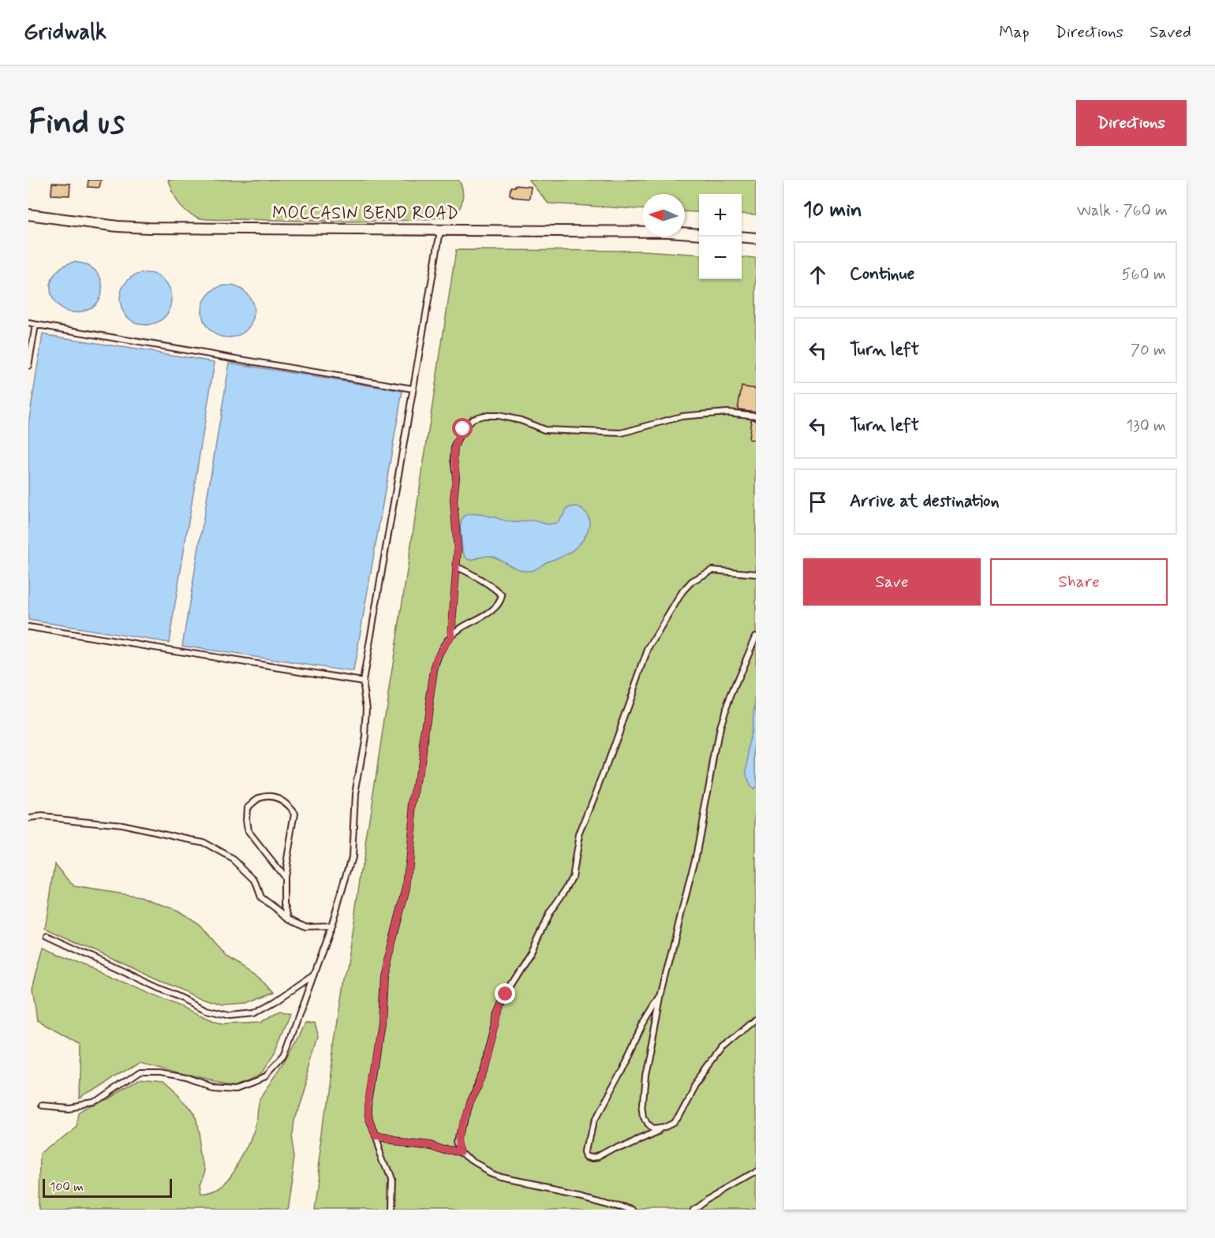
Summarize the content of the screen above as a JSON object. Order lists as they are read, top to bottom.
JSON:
{
  "streets": {
    "street": ["MOCCASIN BEND ROAD"]
  },
  "scale_bar": "100 m",
  "north": "left",
  "page": {
    "header": "Gridwalk",
    "nav": ["Map", "Directions", "Saved"],
    "buttons": [
      "Directions",
      ["Save", "Share"]
    ],
    "title": "Find us",
    "heading": ["10 min", "Walk · 760 m"],
    "map_buttons": ["+", "−"],
    "list": [
      ["Continue", "560 m"],
      ["Turn left", "70 m"],
      ["Turn left", "130 m"],
      "Arrive at destination"
    ],
    "scale": "100 m"
  }
}
